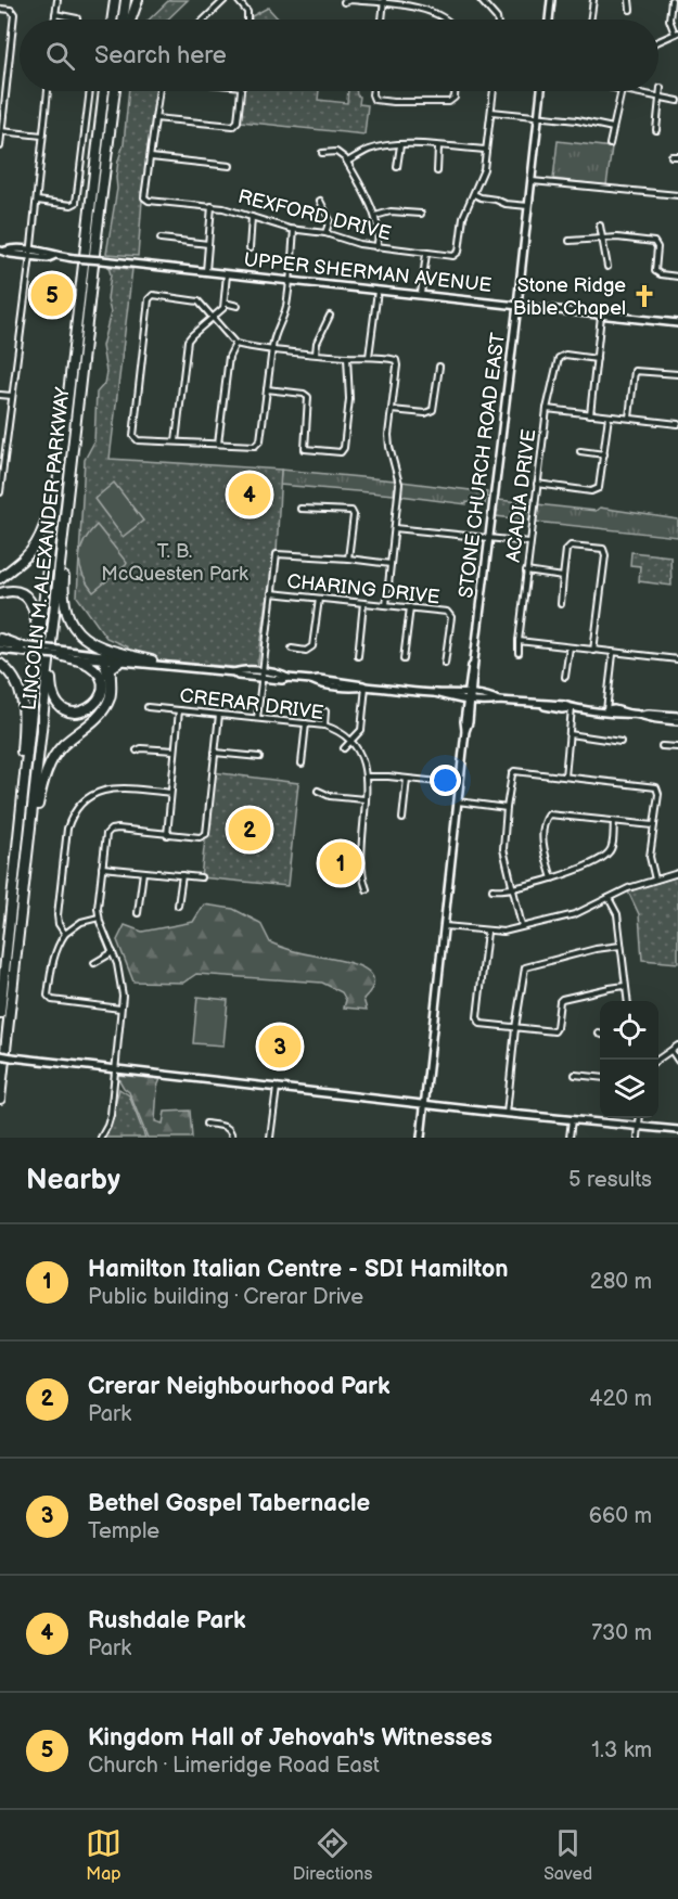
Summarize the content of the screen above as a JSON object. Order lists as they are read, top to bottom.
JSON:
{
  "streets": {
    "highway": ["LINCOLN M. ALEXANDER PARKWAY"],
    "main road": ["UPPER SHERMAN AVENUE", "STONE CHURCH ROAD EAST"],
    "street": [
      "REXFORD DRIVE",
      "ACADIA DRIVE",
      "CHARING DRIVE",
      "CRERAR DRIVE"
    ]
  },
  "crossings": [
    ["UPPER SHERMAN AVENUE", "STONE CHURCH ROAD EAST"]
  ],
  "parks": ["T. B. McQuesten Park"],
  "places": {
    "church": ["Stone Ridge Bible Chapel"]
  },
  "page": {
    "search": "Search here",
    "pins": [
      "5",
      "4",
      "2",
      "1",
      "3"
    ],
    "heading": ["Nearby", "5 results"],
    "list": [
      {
        "mark": "1",
        "name": "Hamilton Italian Centre - SDI Hamilton",
        "note": "Public building · Crerar Drive",
        "value": "280 m"
      },
      {
        "mark": "2",
        "name": "Crerar Neighbourhood Park",
        "note": "Park",
        "value": "420 m"
      },
      {
        "mark": "3",
        "name": "Bethel Gospel Tabernacle",
        "note": "Temple",
        "value": "660 m"
      },
      {
        "mark": "4",
        "name": "Rushdale Park",
        "note": "Park",
        "value": "730 m"
      },
      {
        "mark": "5",
        "name": "Kingdom Hall of Jehovah's Witnesses",
        "note": "Church · Limeridge Road East",
        "value": "1.3 km"
      }
    ],
    "nav": ["Map", "Directions", "Saved"]
  }
}
